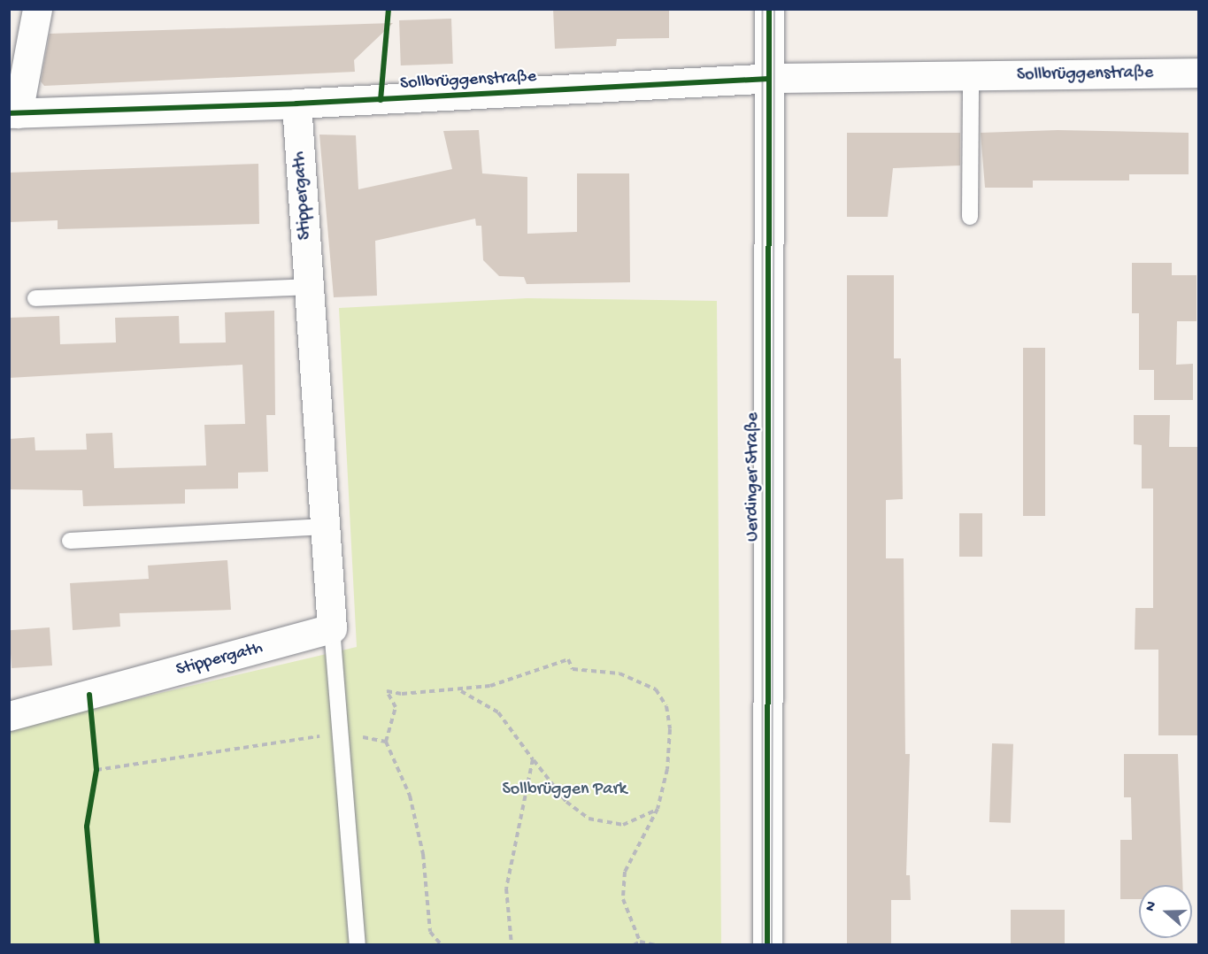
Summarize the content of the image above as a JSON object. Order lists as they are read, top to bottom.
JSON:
{
  "streets": {
    "street": ["Sollbrüggenstraße", "Stippergath", "Uerdinger Straße"]
  },
  "crossings": [
    ["Sollbrüggenstraße", "Stippergath"],
    ["Sollbrüggenstraße", "Uerdinger Straße"]
  ],
  "parks": ["Sollbrüggen Park"],
  "north": "left"
}
